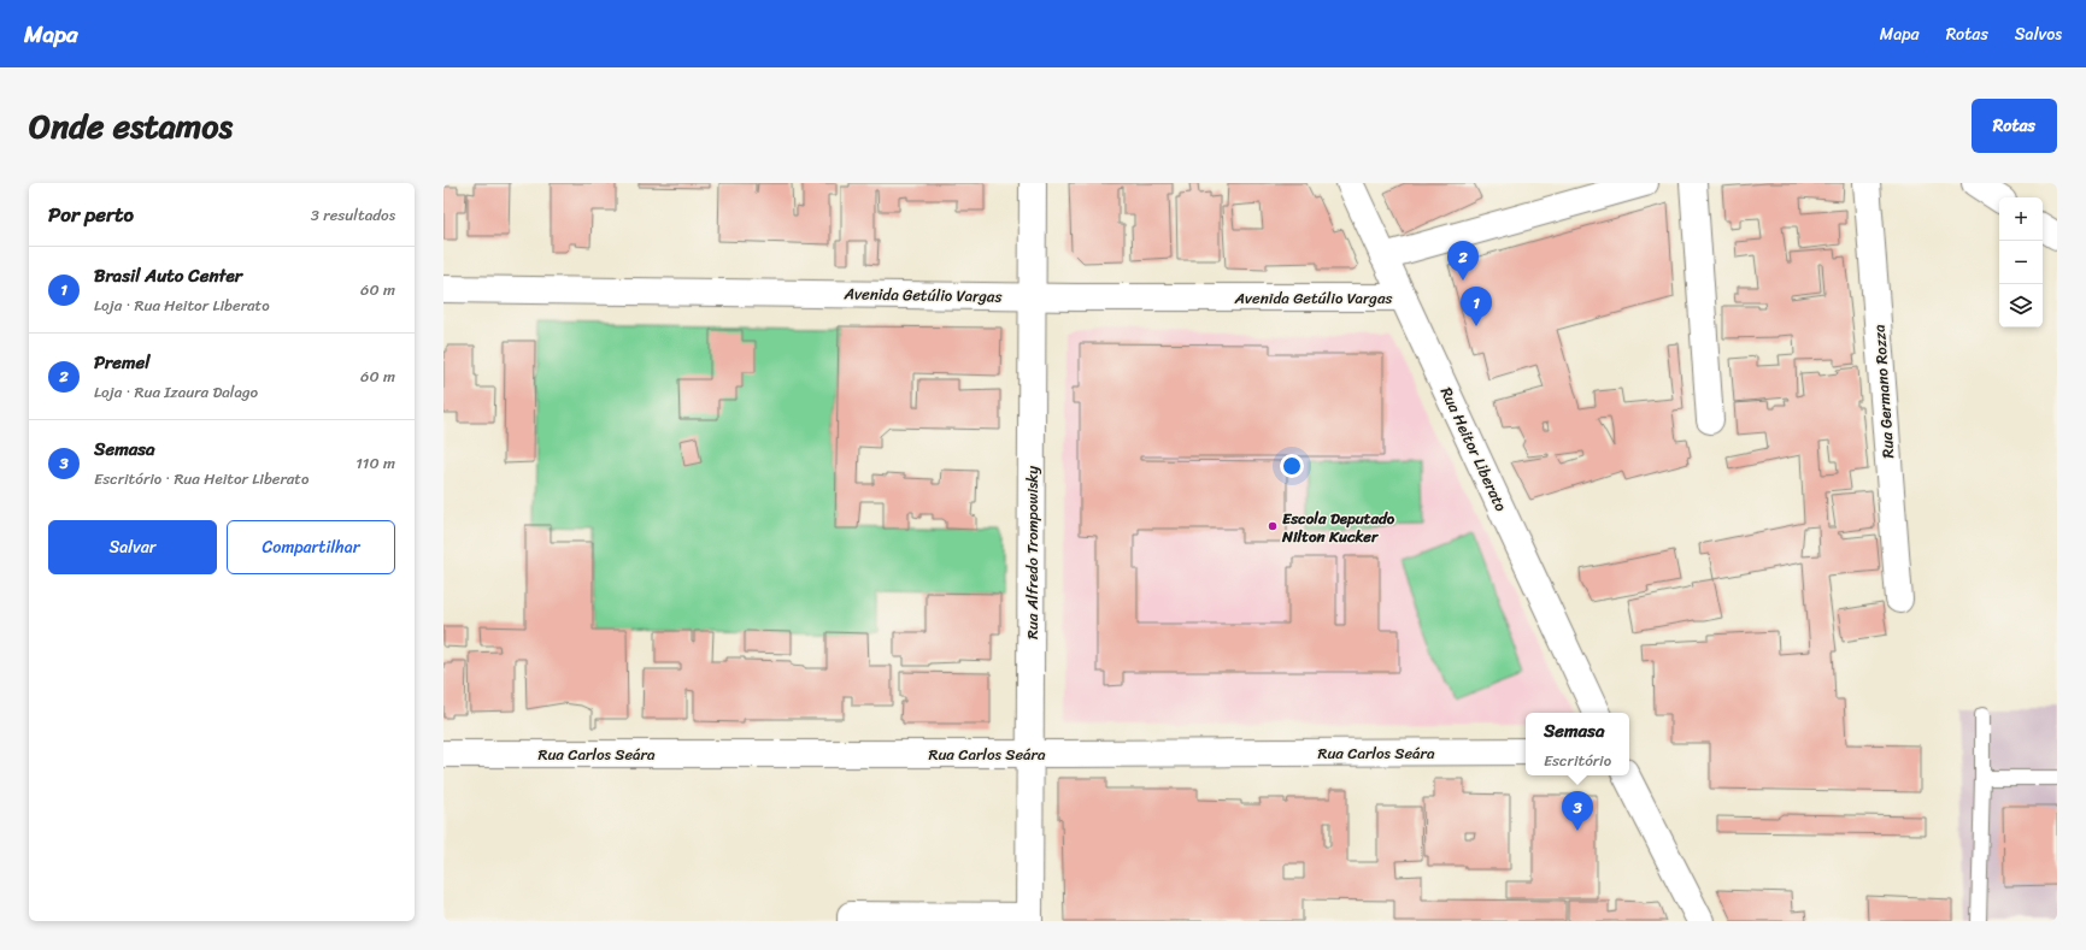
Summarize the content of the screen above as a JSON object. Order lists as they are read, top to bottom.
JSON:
{
  "streets": {
    "street": [
      "Avenida Getúlio Vargas",
      "Rua Germano Rozza",
      "Rua Heitor Liberato",
      "Rua Alfredo Trompowisky",
      "Rua Carlos Seára"
    ]
  },
  "crossings": [
    ["Avenida Getúlio Vargas", "Rua Heitor Liberato"],
    ["Avenida Getúlio Vargas", "Rua Alfredo Trompowisky"],
    ["Rua Alfredo Trompowisky", "Rua Carlos Seára"]
  ],
  "places": ["Escola Deputado Nilton Kucker"],
  "page": {
    "header": "Mapa",
    "nav": ["Mapa", "Rotas", "Salvos"],
    "title": "Onde estamos",
    "buttons": [
      "Rotas",
      ["Salvar", "Compartilhar"]
    ],
    "heading": ["Por perto", "3 resultados"],
    "map_buttons": ["+", "−"],
    "pins": ["2", "1", "3"],
    "list": [
      {
        "mark": "1",
        "name": "Brasil Auto Center",
        "note": "Loja · Rua Heitor Liberato",
        "value": "60 m"
      },
      {
        "mark": "2",
        "name": "Premel",
        "note": "Loja · Rua Izaura Dalago",
        "value": "60 m"
      },
      {
        "mark": "3",
        "name": "Semasa",
        "note": "Escritório · Rua Heitor Liberato",
        "value": "110 m"
      }
    ],
    "popup": ["Semasa", "Escritório"]
  }
}
